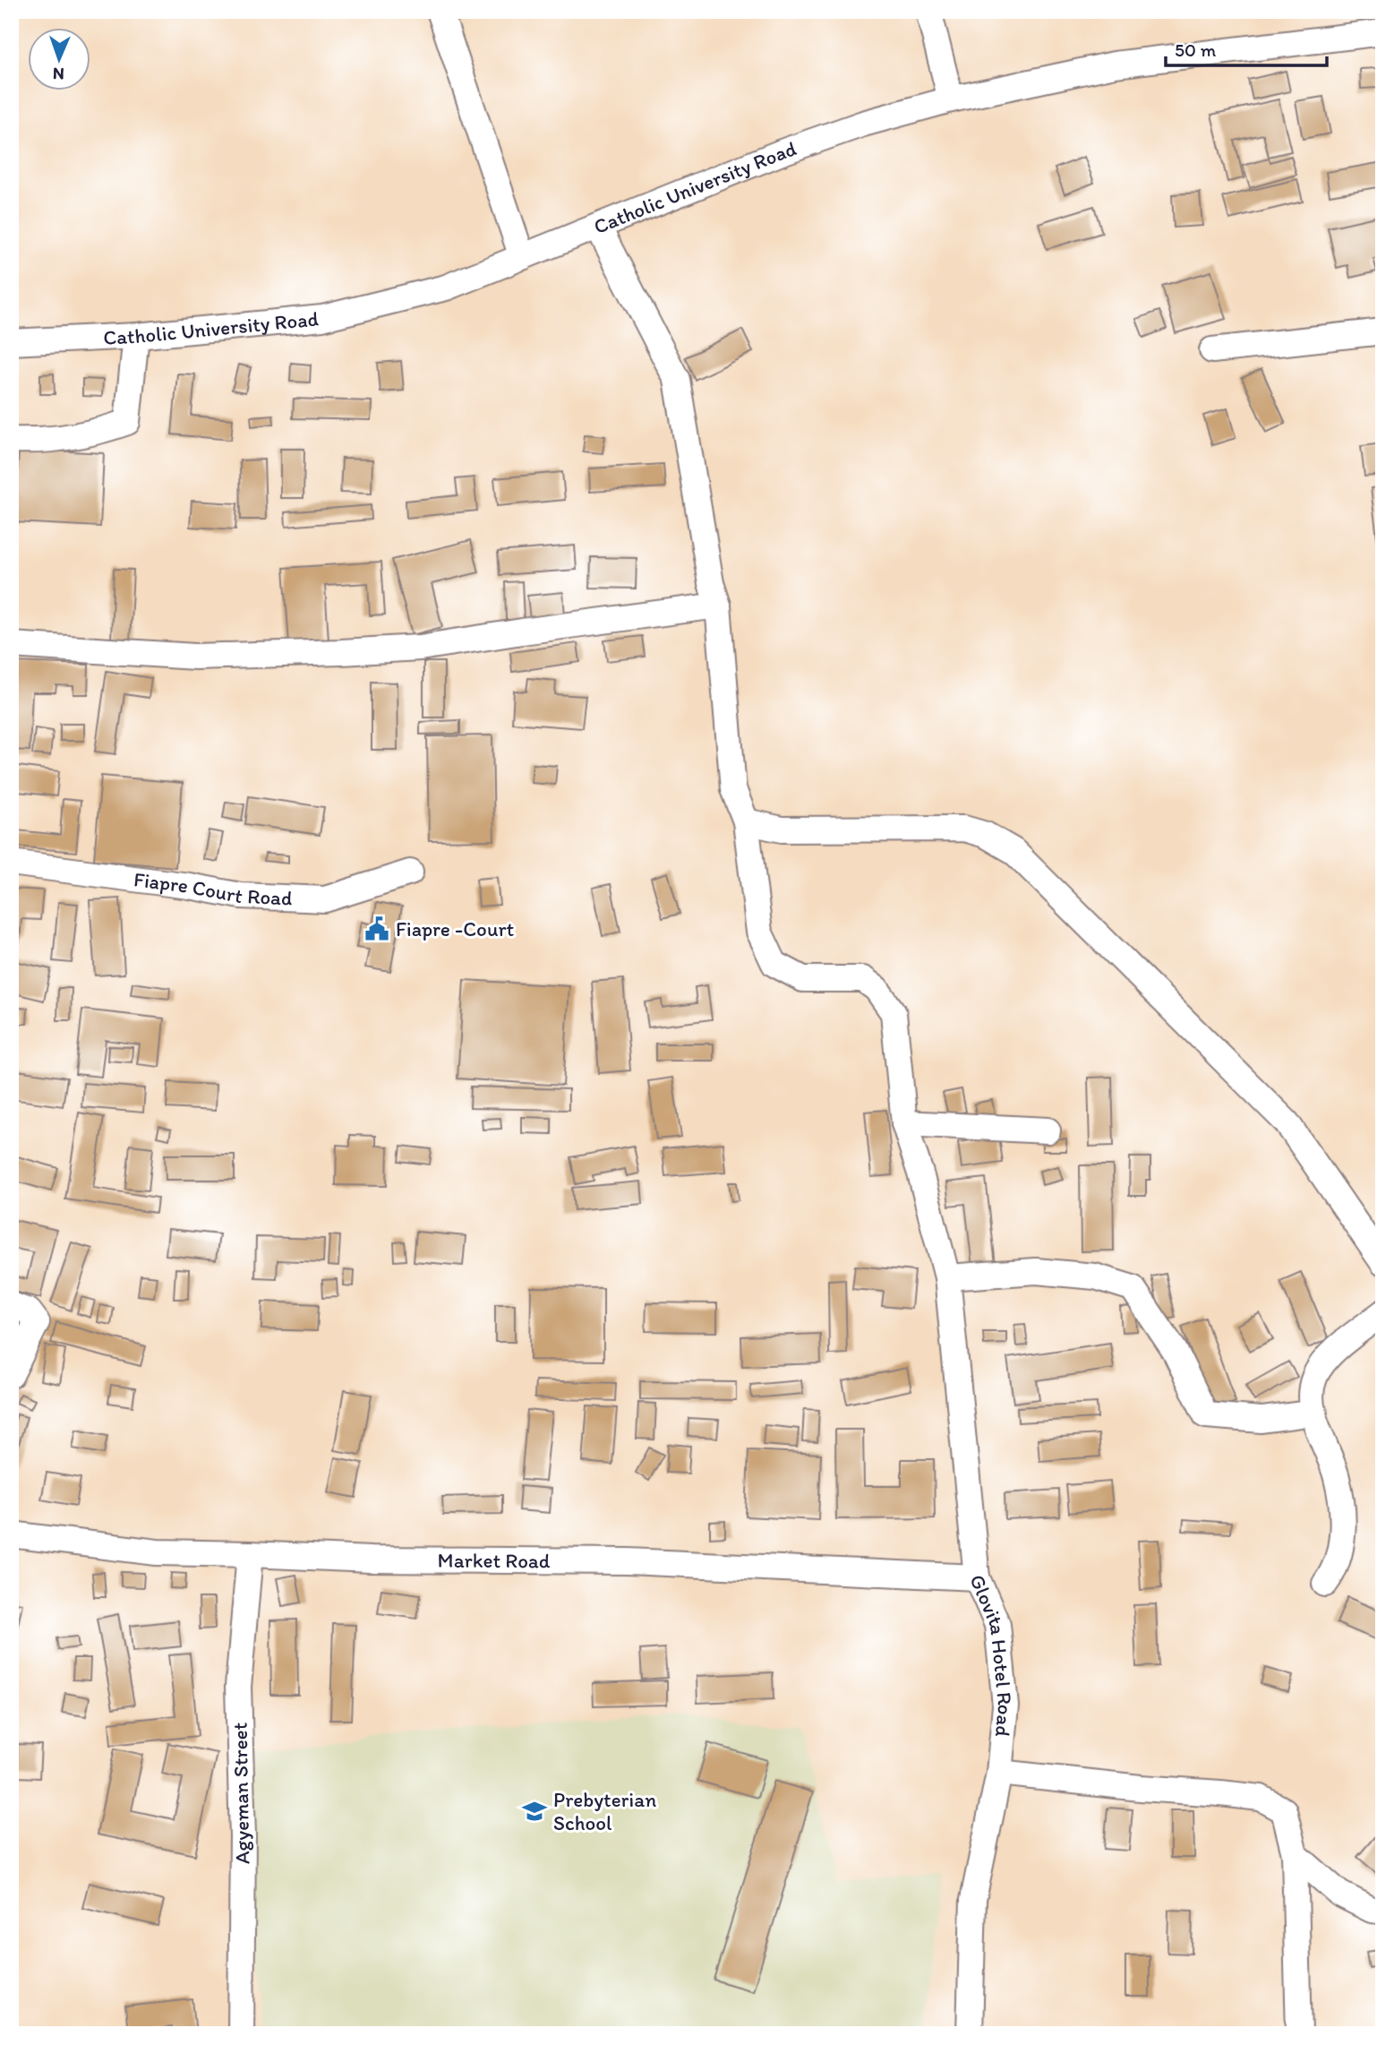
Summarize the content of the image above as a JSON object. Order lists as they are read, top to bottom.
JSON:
{
  "streets": {
    "street": [
      "Catholic University Road",
      "Fiapre Court Road",
      "Market Road",
      "Glovita Hotel Road",
      "Agyeman Street"
    ]
  },
  "crossings": [
    ["Catholic University Road", "Glovita Hotel Road"],
    ["Market Road", "Glovita Hotel Road"],
    ["Market Road", "Agyeman Street"]
  ],
  "places": {
    "public building": ["Fiapre -Court"],
    "school or university": ["Prebyterian School"]
  },
  "scale_bar": "50 m",
  "north": "bottom"
}
